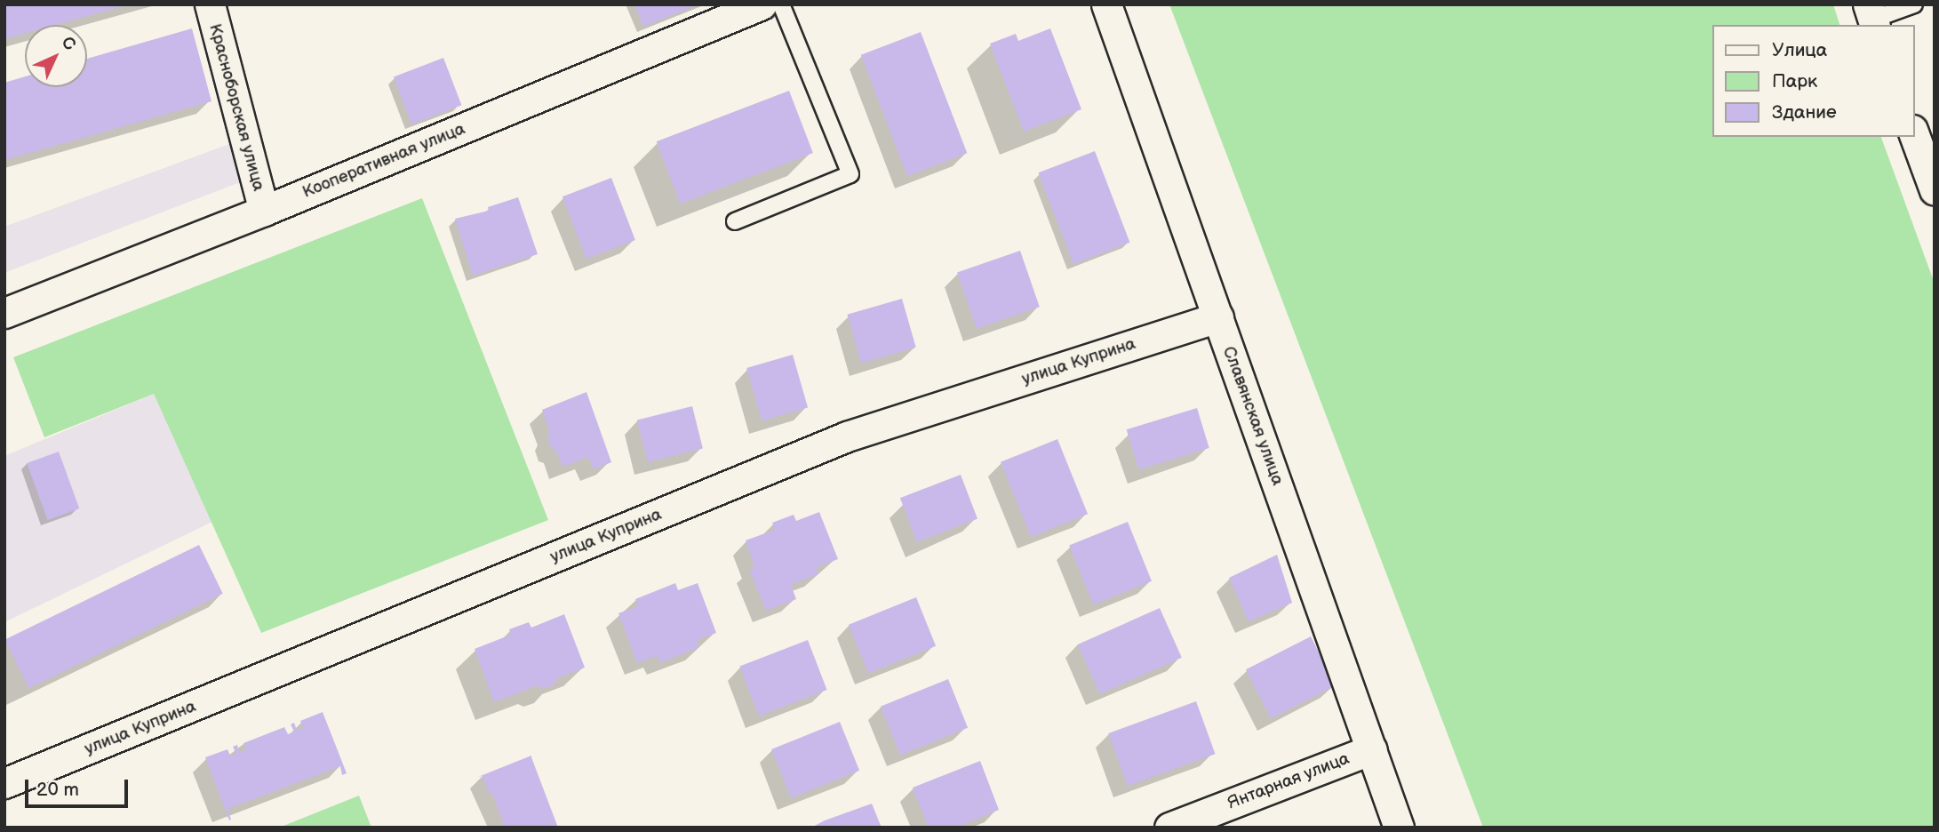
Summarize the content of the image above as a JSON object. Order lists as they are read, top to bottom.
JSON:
{
  "streets": {
    "street": [
      "Красноборская улица",
      "Кооперативная улица",
      "улица Куприна",
      "Славянская улица",
      "Янтарная улица"
    ]
  },
  "crossings": [
    ["Красноборская улица", "Кооперативная улица"],
    ["улица Куприна", "Славянская улица"],
    ["Славянская улица", "Янтарная улица"]
  ],
  "legend": ["Улица", "Парк", "Здание"],
  "scale_bar": "20 m",
  "north": "top right"
}
